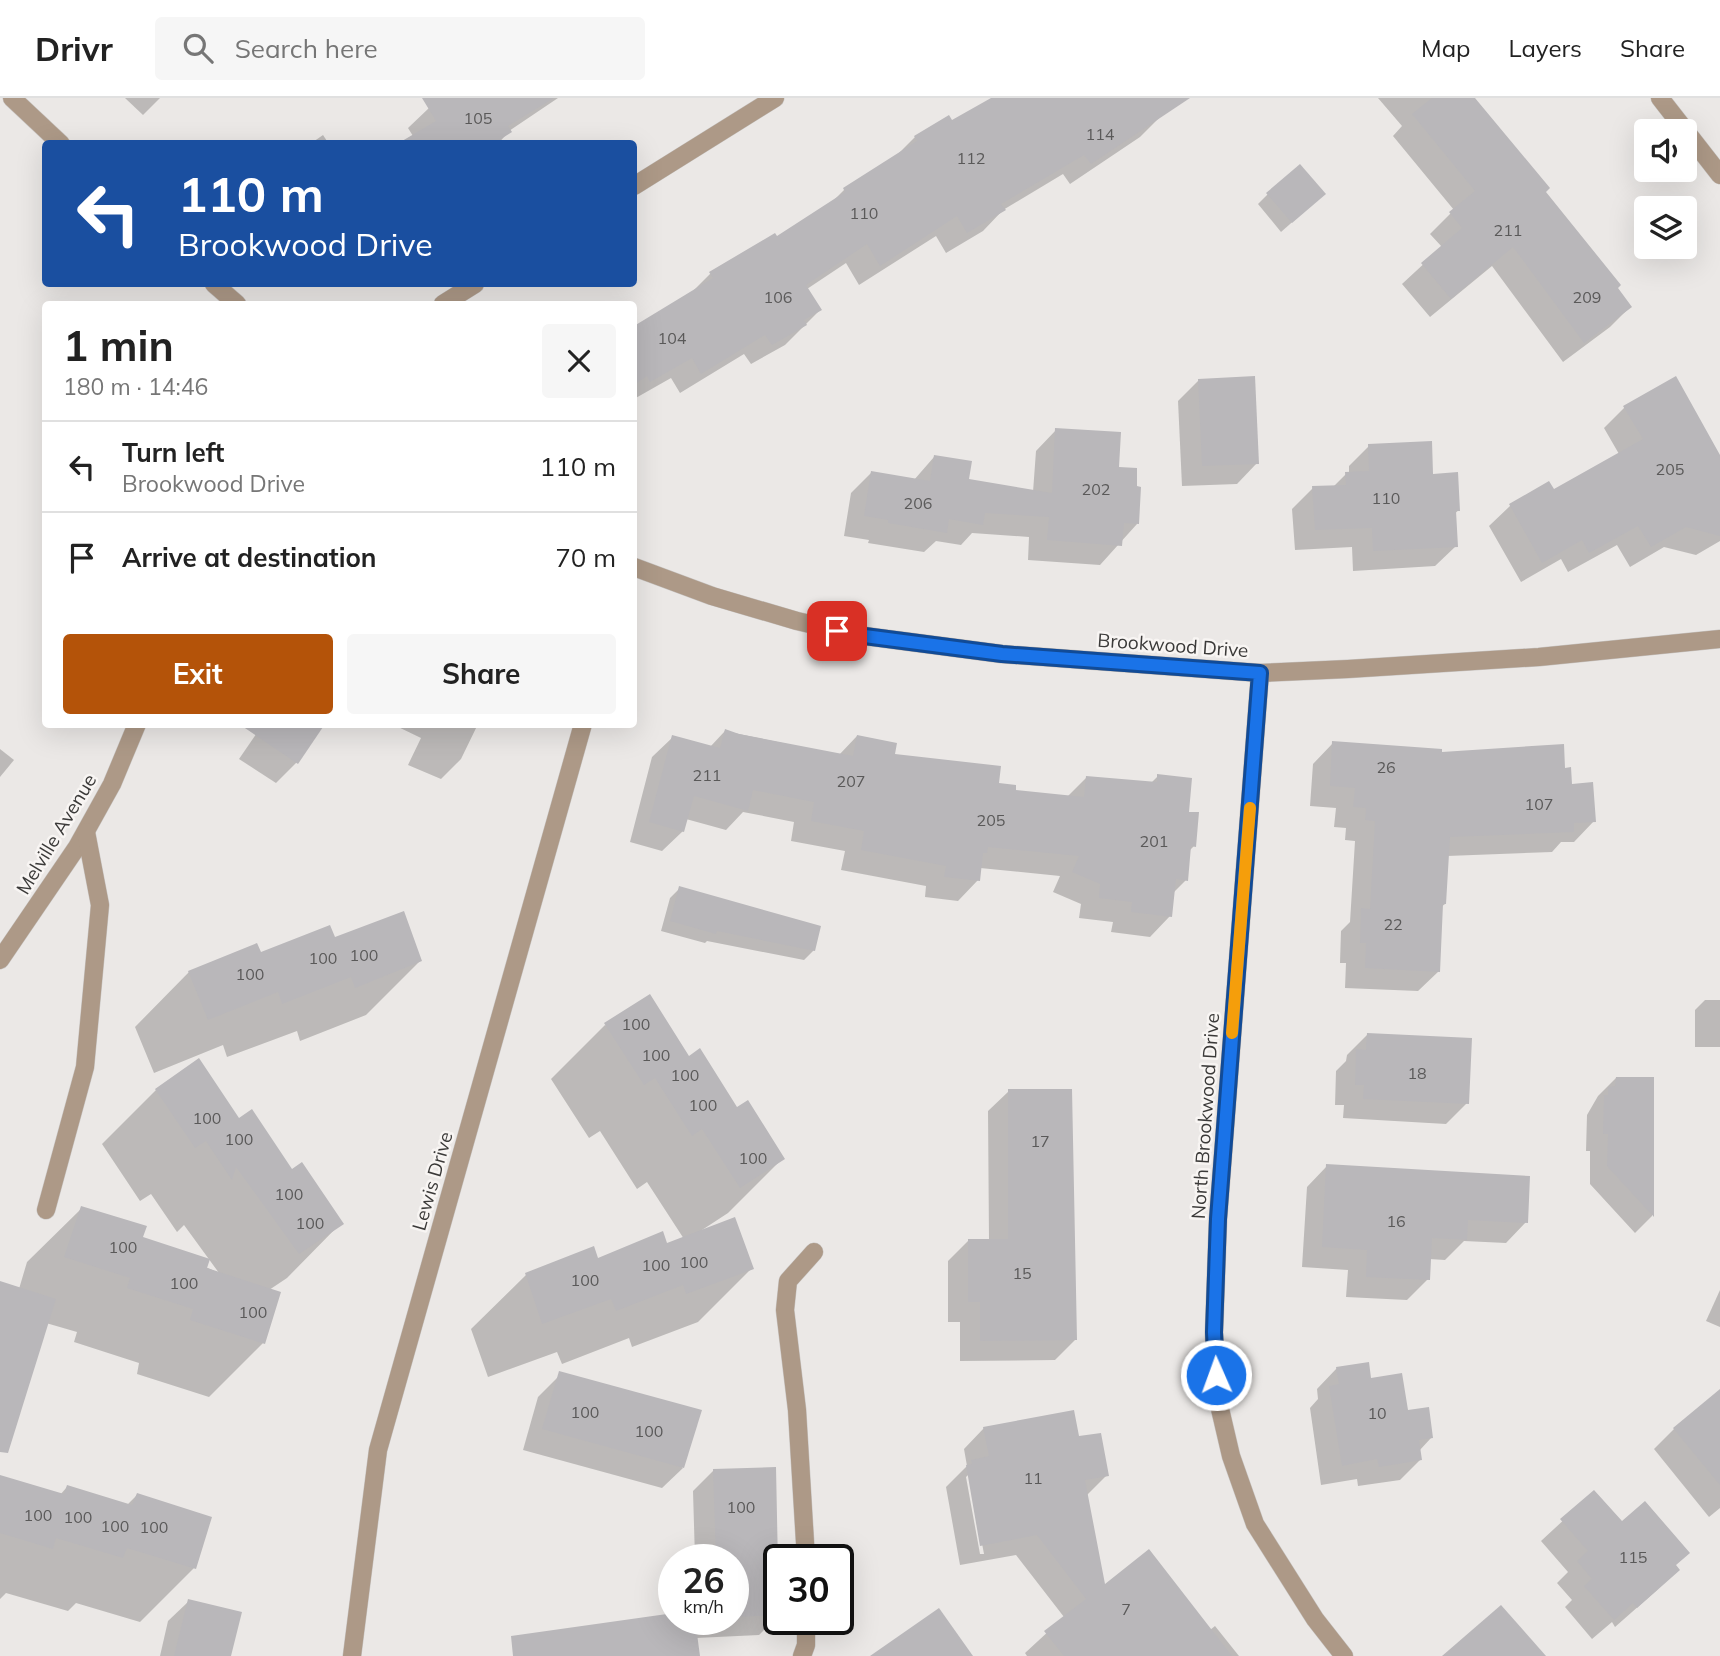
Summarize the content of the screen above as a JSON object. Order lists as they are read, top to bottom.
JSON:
{
  "streets": {
    "street": [
      "Brookwood Drive",
      "Melville Avenue",
      "North Brookwood Drive",
      "Lewis Drive"
    ]
  },
  "crossings": [
    ["Brookwood Drive", "North Brookwood Drive"]
  ],
  "house_numbers": [
    "105",
    "114",
    "112",
    "110",
    "211",
    "106",
    "209",
    "104",
    "205",
    "202",
    "110",
    "206",
    "26",
    "211",
    "207",
    "107",
    "205",
    "201",
    "22",
    "100",
    "100",
    "100",
    "100",
    "100",
    "18",
    "100",
    "100",
    "100",
    "100",
    "17",
    "100",
    "100",
    "16",
    "100",
    "100",
    "100",
    "100",
    "15",
    "100",
    "100",
    "100",
    "100",
    "10",
    "100",
    "11",
    "100",
    "100",
    "100",
    "100",
    "100",
    "115",
    "7"
  ],
  "page": {
    "header": "Drivr",
    "search": "Search here",
    "nav": ["Map", "Layers", "Share"],
    "turn": ["110 m", "Brookwood Drive"],
    "heading": ["1 min", "180 m · 14:46"],
    "list": [
      {
        "name": "Turn left",
        "note": "Brookwood Drive",
        "value": "110 m"
      },
      {
        "name": "Arrive at destination",
        "value": "70 m"
      }
    ],
    "buttons": ["Exit", "Share"],
    "speed": "26 km/h",
    "limit": "30"
  }
}
